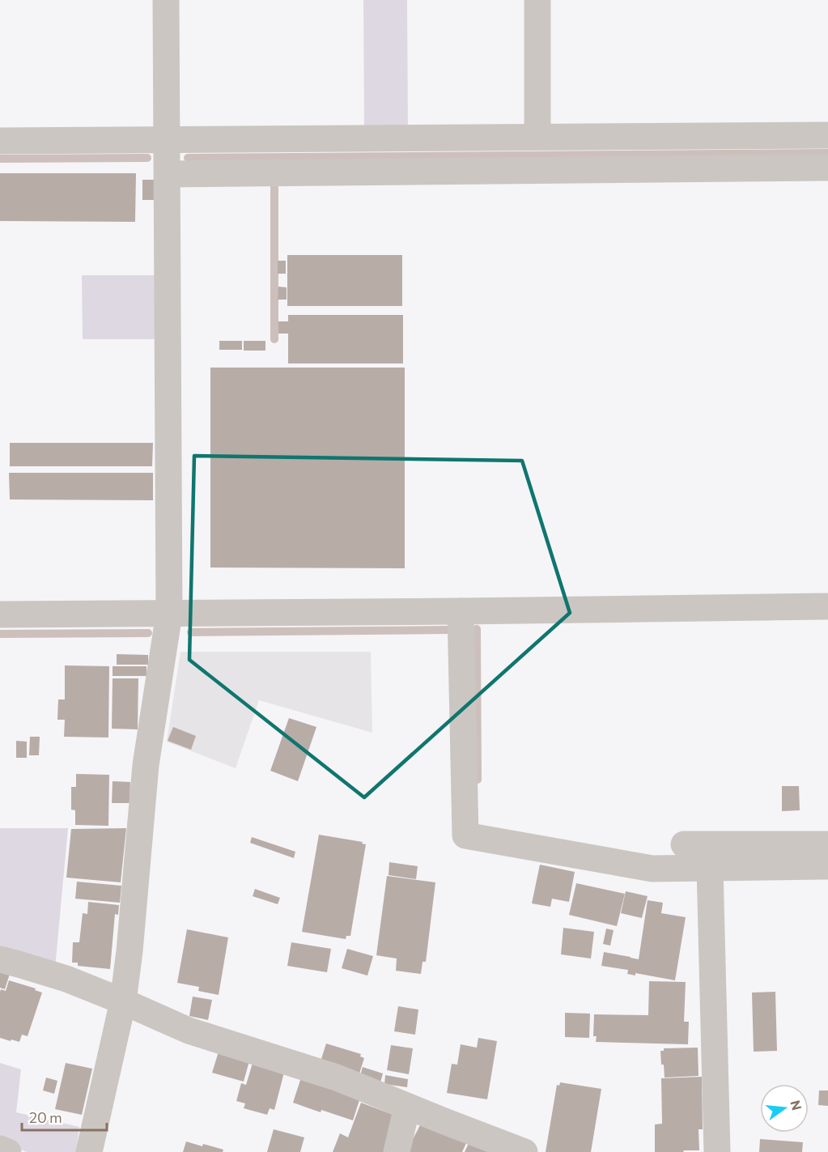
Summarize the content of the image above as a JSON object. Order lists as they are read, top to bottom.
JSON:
{
  "scale_bar": "20 m",
  "north": "right"
}
